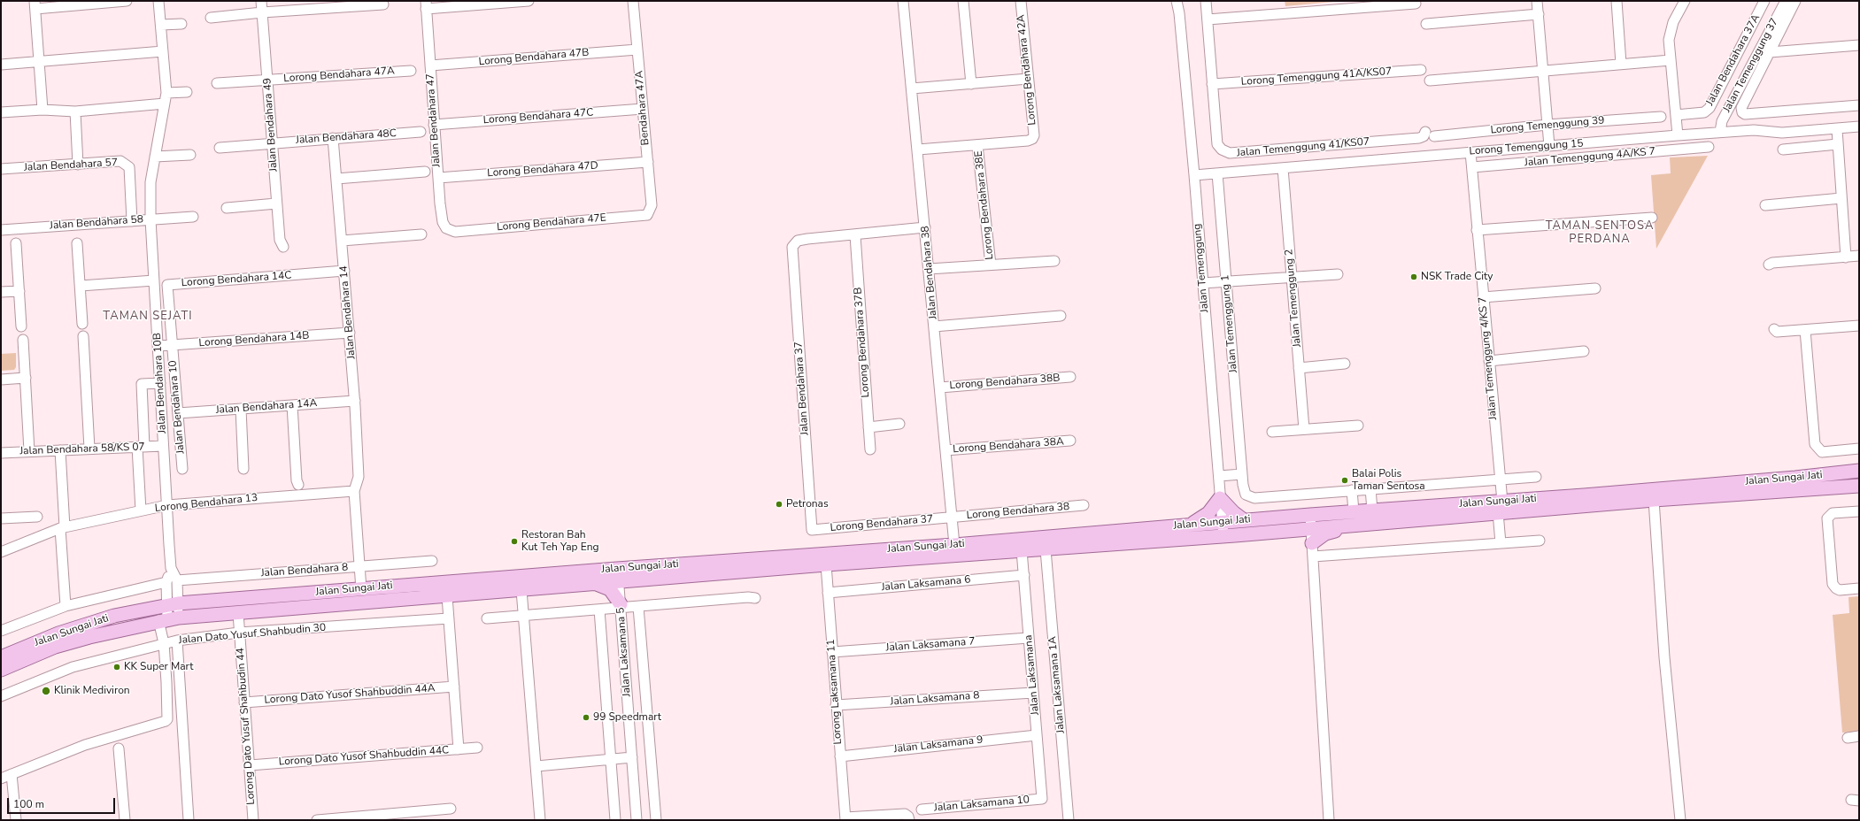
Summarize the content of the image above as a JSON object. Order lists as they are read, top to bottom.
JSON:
{
  "streets": {
    "main road": ["Jalan Sungai Jati"],
    "street": [
      "Lorong Bendahara 47B",
      "Jalan Bendahara 37A",
      "Jalan Temenggung 37",
      "Lorong Bendahara 42A",
      "Lorong Bendahara 47A",
      "Lorong Temenggung 41A/KS07",
      "Bendahara 47A",
      "Lorong Bendahara 47C",
      "Jalan Bendahara 47",
      "Jalan Bendahara 49",
      "Lorong Temenggung 39",
      "Jalan Bendahara 48C",
      "Jalan Temenggung 41/KS07",
      "Lorong Temenggung 15",
      "Jalan Temenggung 4A/KS 7",
      "Jalan Bendahara 57",
      "Lorong Bendahara 47D",
      "Lorong Bendahara 38E",
      "Jalan Bendahara 58",
      "Lorong Bendahara 47E",
      "Jalan Temenggung",
      "Jalan Bendahara 38",
      "Lorong Bendahara 14C",
      "Jalan Temenggung 2",
      "Jalan Bendahara 14",
      "Jalan Temenggung 1",
      "Lorong Bendahara 14B",
      "Lorong Bendahara 37B",
      "Jalan Temenggung 4/KS 7",
      "Lorong Bendahara 38B",
      "Jalan Bendahara 10B",
      "Jalan Bendahara 37",
      "Jalan Bendahara 10",
      "Jalan Bendahara 14A",
      "Lorong Bendahara 38A",
      "Jalan Bendahara 58/KS 07",
      "Lorong Bendahara 13",
      "Lorong Bendahara 38",
      "Lorong Bendahara 37",
      "Jalan Bendahara 8",
      "Jalan Laksamana 6",
      "Jalan Dato Yusuf Shahbudin 30",
      "Jalan Laksamana 7",
      "Jalan Laksamana 5",
      "Jalan Laksamana",
      "Jalan Laksamana 1A",
      "Lorong Laksamana 11",
      "Lorong Dato Yusof Shahbuddin 44A",
      "Jalan Laksamana 8",
      "Lorong Dato Yusuf Shahbudin 44",
      "Jalan Laksamana 9",
      "Lorong Dato Yusof Shahbuddin 44C",
      "Jalan Laksamana 10"
    ]
  },
  "crossings": [
    ["Lorong Bendahara 47B", "Bendahara 47A"],
    ["Lorong Bendahara 47B", "Jalan Bendahara 47"],
    ["Jalan Temenggung 37", "Lorong Temenggung 15"],
    ["Lorong Bendahara 42A", "Lorong Bendahara 38E"],
    ["Lorong Bendahara 47A", "Jalan Bendahara 49"],
    ["Lorong Temenggung 41A/KS07", "Jalan Temenggung 41/KS07"],
    ["Bendahara 47A", "Lorong Bendahara 47C"],
    ["Bendahara 47A", "Lorong Bendahara 47D"],
    ["Bendahara 47A", "Lorong Bendahara 47E"],
    ["Lorong Bendahara 47C", "Jalan Bendahara 47"],
    ["Jalan Bendahara 47", "Lorong Bendahara 47D"],
    ["Jalan Bendahara 47", "Lorong Bendahara 47E"],
    ["Jalan Bendahara 49", "Jalan Bendahara 48C"],
    ["Lorong Temenggung 39", "Jalan Temenggung 41/KS07"],
    ["Jalan Bendahara 48C", "Jalan Bendahara 14"],
    ["Lorong Temenggung 15", "Jalan Temenggung"],
    ["Lorong Temenggung 15", "Jalan Temenggung 2"],
    ["Lorong Temenggung 15", "Jalan Temenggung 1"],
    ["Lorong Temenggung 15", "Jalan Temenggung 4/KS 7"],
    ["Jalan Temenggung 4A/KS 7", "Jalan Temenggung 4/KS 7"],
    ["Jalan Bendahara 57", "Jalan Bendahara 58"],
    ["Jalan Bendahara 58", "Jalan Bendahara 10B"],
    ["Jalan Temenggung", "Jalan Sungai Jati"],
    ["Jalan Bendahara 38", "Lorong Bendahara 38B"],
    ["Jalan Bendahara 38", "Lorong Bendahara 38A"],
    ["Jalan Bendahara 38", "Jalan Sungai Jati"],
    ["Jalan Bendahara 38", "Lorong Bendahara 38"],
    ["Jalan Bendahara 38", "Lorong Bendahara 37"],
    ["Lorong Bendahara 14C", "Jalan Bendahara 14"],
    ["Lorong Bendahara 14C", "Lorong Bendahara 14B"],
    ["Lorong Bendahara 14C", "Jalan Bendahara 10"],
    ["Jalan Bendahara 14", "Lorong Bendahara 14B"],
    ["Jalan Bendahara 14", "Jalan Bendahara 14A"],
    ["Jalan Bendahara 14", "Jalan Sungai Jati"],
    ["Jalan Bendahara 14", "Lorong Bendahara 13"],
    ["Jalan Bendahara 14", "Jalan Bendahara 8"],
    ["Jalan Temenggung 1", "Jalan Temenggung 4/KS 7"],
    ["Lorong Bendahara 14B", "Jalan Bendahara 10B"],
    ["Lorong Bendahara 14B", "Jalan Bendahara 10"],
    ["Lorong Bendahara 37B", "Jalan Bendahara 37"],
    ["Jalan Temenggung 4/KS 7", "Jalan Sungai Jati"],
    ["Jalan Bendahara 10B", "Jalan Bendahara 58/KS 07"],
    ["Jalan Bendahara 10B", "Jalan Sungai Jati"],
    ["Jalan Bendahara 10B", "Lorong Bendahara 13"],
    ["Jalan Bendahara 10B", "Jalan Bendahara 8"],
    ["Jalan Bendahara 10B", "Jalan Dato Yusuf Shahbudin 30"],
    ["Jalan Bendahara 37", "Lorong Bendahara 37"],
    ["Jalan Bendahara 10", "Jalan Bendahara 14A"],
    ["Jalan Sungai Jati", "Jalan Laksamana 5"],
    ["Jalan Sungai Jati", "Jalan Laksamana"],
    ["Jalan Sungai Jati", "Jalan Laksamana 1A"],
    ["Jalan Sungai Jati", "Lorong Laksamana 11"],
    ["Jalan Sungai Jati", "Lorong Dato Yusuf Shahbudin 44"],
    ["Lorong Bendahara 38", "Lorong Bendahara 37"],
    ["Jalan Laksamana 6", "Jalan Laksamana"],
    ["Jalan Laksamana 6", "Lorong Laksamana 11"],
    ["Jalan Dato Yusuf Shahbudin 30", "Lorong Dato Yusuf Shahbudin 44"],
    ["Jalan Laksamana 7", "Jalan Laksamana"],
    ["Jalan Laksamana 7", "Lorong Laksamana 11"],
    ["Jalan Laksamana", "Jalan Laksamana 8"],
    ["Jalan Laksamana", "Jalan Laksamana 9"],
    ["Jalan Laksamana", "Jalan Laksamana 10"],
    ["Lorong Laksamana 11", "Jalan Laksamana 8"],
    ["Lorong Laksamana 11", "Jalan Laksamana 9"],
    ["Lorong Dato Yusof Shahbuddin 44A", "Lorong Dato Yusuf Shahbudin 44"],
    ["Lorong Dato Yusuf Shahbudin 44", "Lorong Dato Yusof Shahbuddin 44C"]
  ],
  "districts": ["TAMAN SENTOSA PERDANA", "TAMAN SEJATI"],
  "places": [
    "NSK Trade City",
    "Balai Polis Taman Sentosa",
    "Petronas",
    "Restoran Bah Kut Teh Yap Eng",
    "KK Super Mart",
    "Klinik Mediviron",
    "99 Speedmart"
  ],
  "scale_bar": "100 m"
}
